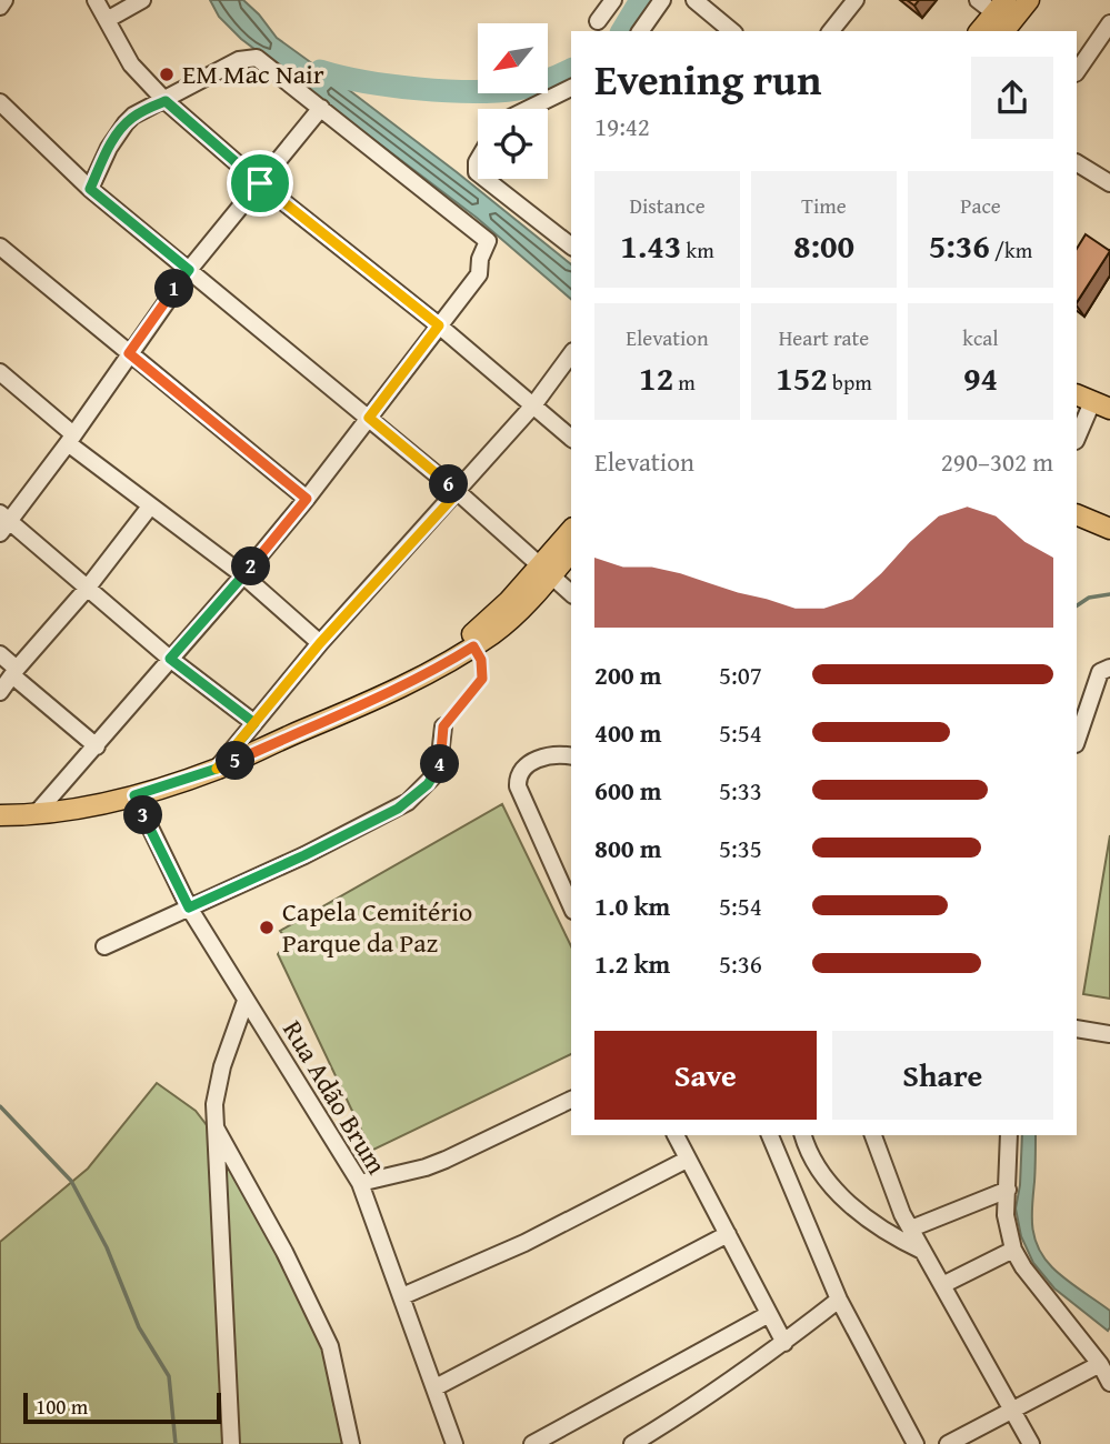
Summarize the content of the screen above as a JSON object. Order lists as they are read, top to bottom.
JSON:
{
  "streets": {
    "street": ["Rua Adão Brum"]
  },
  "places": ["EM Mac Nair", "Capela Cemitério Parque da Paz"],
  "scale_bar": "100 m",
  "north": "bottom left",
  "page": {
    "heading": ["Evening run", "19:42"],
    "stats": [
      ["Distance", "1.43 km"],
      ["Time", "8:00"],
      ["Pace", "5:36 /km"],
      ["Elevation", "12 m"],
      ["Heart rate", "152 bpm"],
      ["kcal", "94"]
    ],
    "pins": [
      "1",
      "6",
      "2",
      "5",
      "4",
      "3"
    ],
    "chart": ["Elevation", "290–302 m"],
    "list": [
      {
        "name": "200 m",
        "note": "5:07"
      },
      {
        "name": "400 m",
        "note": "5:54"
      },
      {
        "name": "600 m",
        "note": "5:33"
      },
      {
        "name": "800 m",
        "note": "5:35"
      },
      {
        "name": "1.0 km",
        "note": "5:54"
      },
      {
        "name": "1.2 km",
        "note": "5:36"
      }
    ],
    "buttons": ["Save", "Share"],
    "scale": "100 m"
  }
}
